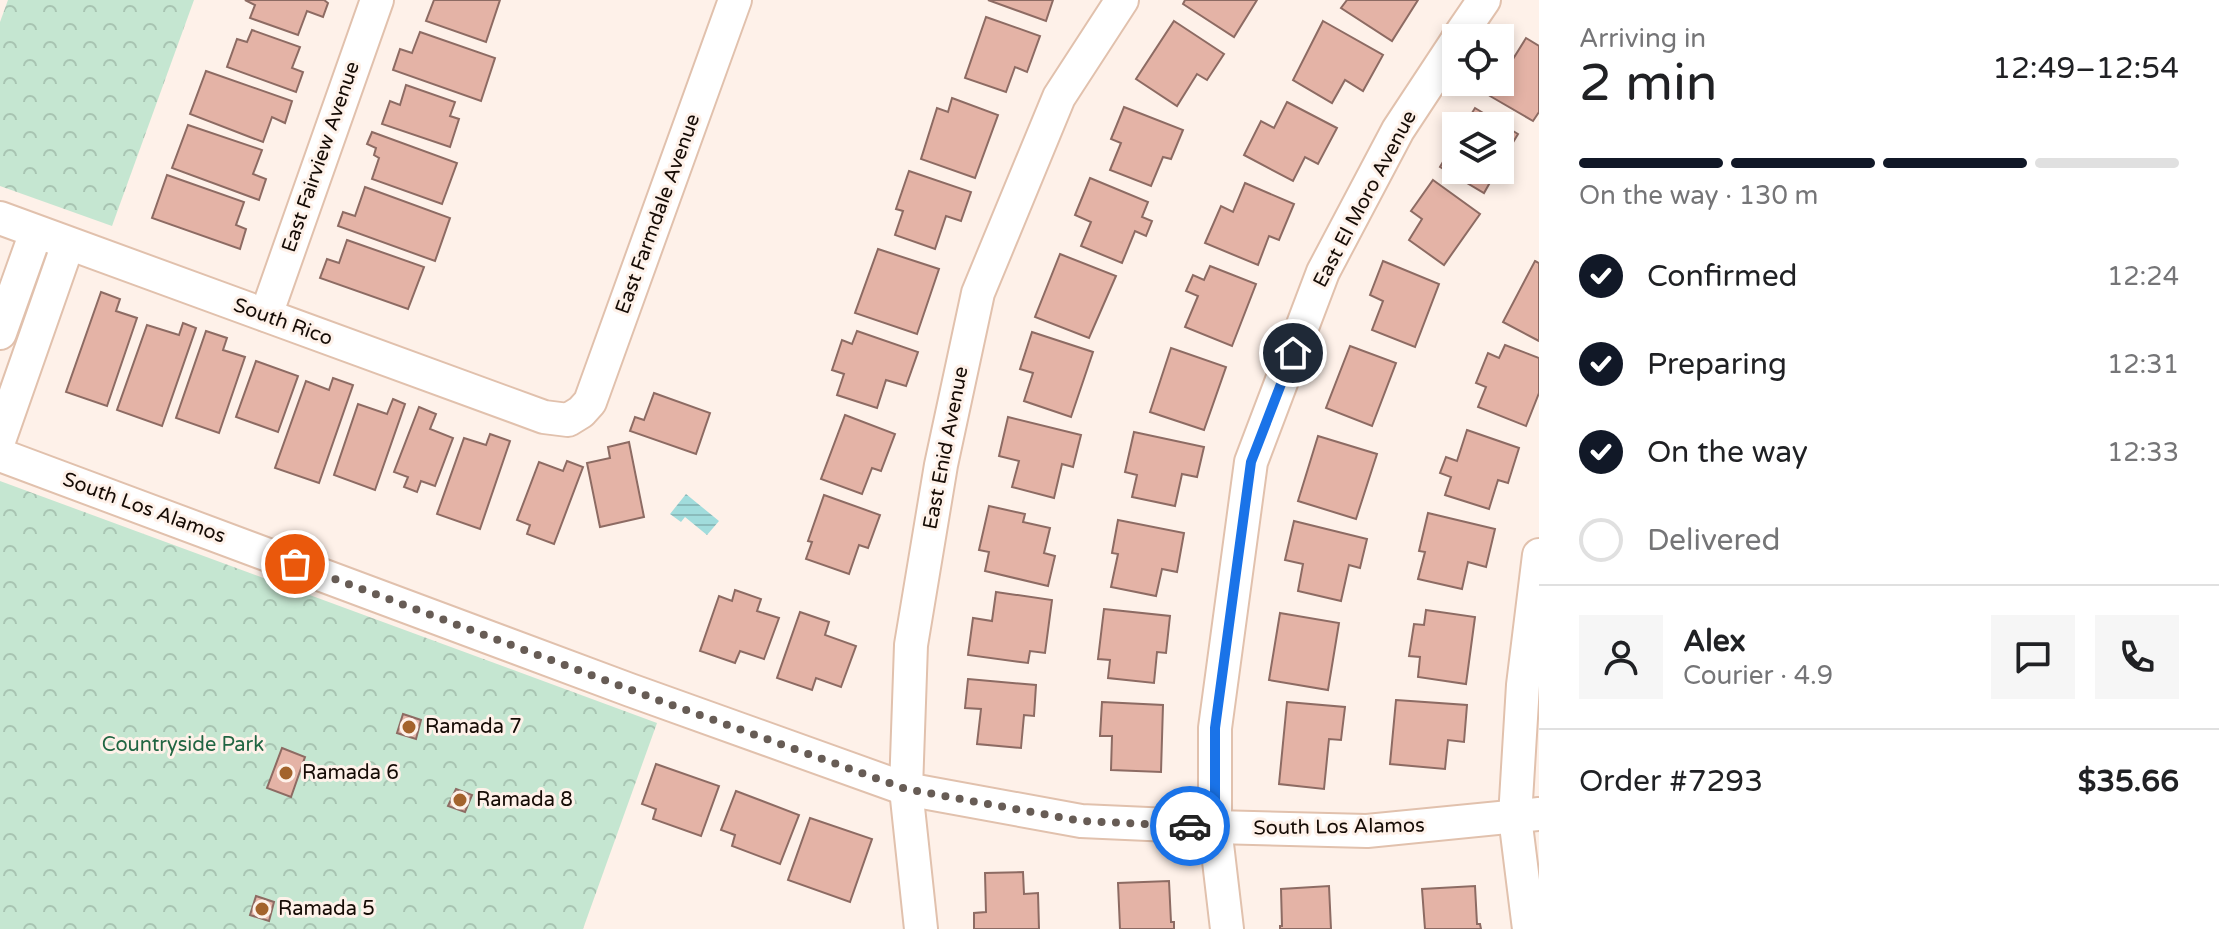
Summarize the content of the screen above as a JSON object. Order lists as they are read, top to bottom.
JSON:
{
  "streets": {
    "street": [
      "East Fairview Avenue",
      "East El Moro Avenue",
      "East Farmdale Avenue",
      "South Rico",
      "East Enid Avenue",
      "South Los Alamos"
    ]
  },
  "crossings": [
    ["East Fairview Avenue", "South Rico"],
    ["East El Moro Avenue", "South Los Alamos"],
    ["East Farmdale Avenue", "South Rico"],
    ["East Enid Avenue", "South Los Alamos"]
  ],
  "parks": ["Countryside Park"],
  "places": [
    "Ramada 7",
    "Ramada 6",
    "Ramada 8",
    "Ramada 5"
  ],
  "page": {
    "heading": ["2 min", "Arriving in", "12:49–12:54"],
    "panel": [
      "Alex",
      "Courier · 4.9",
      "Order #7293",
      "$35.66"
    ],
    "bar": "On the way · 130 m",
    "list": [
      ["Confirmed", "12:24"],
      ["Preparing", "12:31"],
      ["On the way", "12:33"],
      "Delivered"
    ]
  }
}
